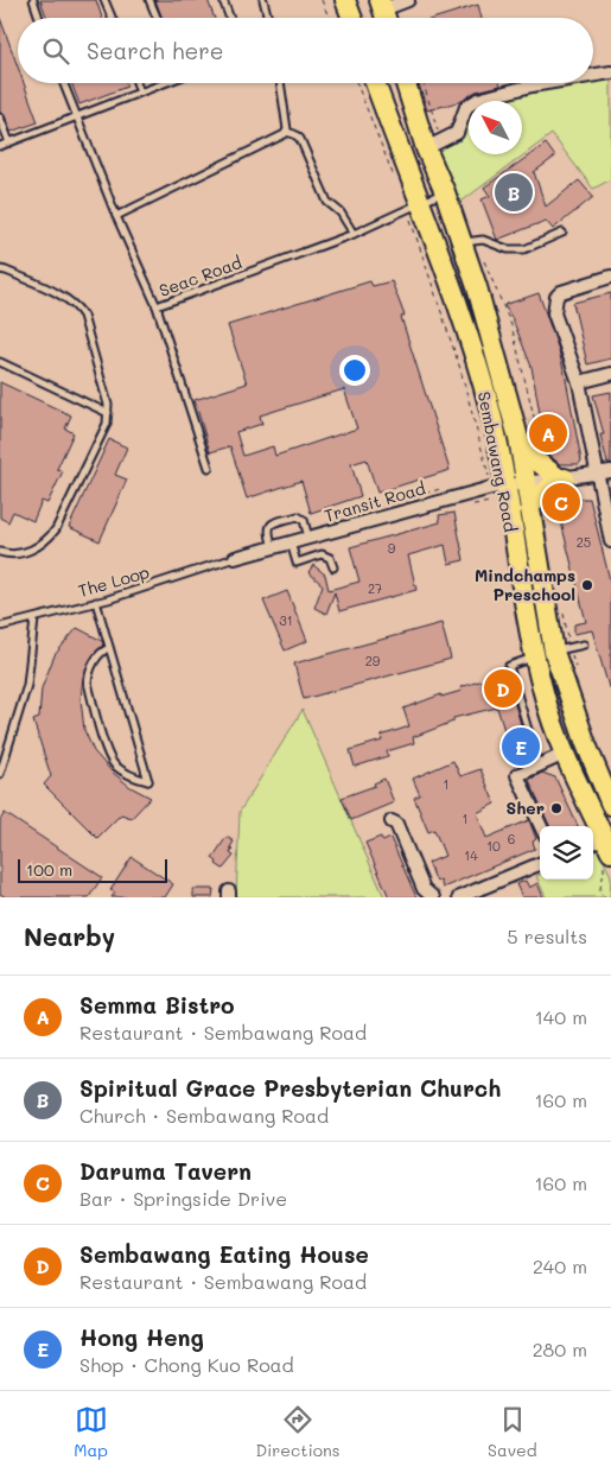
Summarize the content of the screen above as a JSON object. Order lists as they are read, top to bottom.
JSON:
{
  "streets": {
    "main road": ["Sembawang Road"],
    "street": ["Transit Road"],
    "lane": ["Seac Road", "The Loop"]
  },
  "crossings": [
    ["Seac Road", "Sembawang Road"],
    ["Sembawang Road", "Transit Road"],
    ["Transit Road", "The Loop"]
  ],
  "places": ["Mindchamps Preschool", "Sher"],
  "house_numbers": [
    "25",
    "9",
    "27",
    "31",
    "29",
    "1",
    "1",
    "6",
    "10",
    "14"
  ],
  "scale_bar": "100 m",
  "north": "top left",
  "page": {
    "search": "Search here",
    "pins": [
      "B",
      "A",
      "C",
      "D",
      "E"
    ],
    "scale": "100 m",
    "heading": ["Nearby", "5 results"],
    "list": [
      {
        "mark": "A",
        "name": "Semma Bistro",
        "note": "Restaurant · Sembawang Road",
        "value": "140 m"
      },
      {
        "mark": "B",
        "name": "Spiritual Grace Presbyterian Church",
        "note": "Church · Sembawang Road",
        "value": "160 m"
      },
      {
        "mark": "C",
        "name": "Daruma Tavern",
        "note": "Bar · Springside Drive",
        "value": "160 m"
      },
      {
        "mark": "D",
        "name": "Sembawang Eating House",
        "note": "Restaurant · Sembawang Road",
        "value": "240 m"
      },
      {
        "mark": "E",
        "name": "Hong Heng",
        "note": "Shop · Chong Kuo Road",
        "value": "280 m"
      }
    ],
    "nav": ["Map", "Directions", "Saved"]
  }
}
